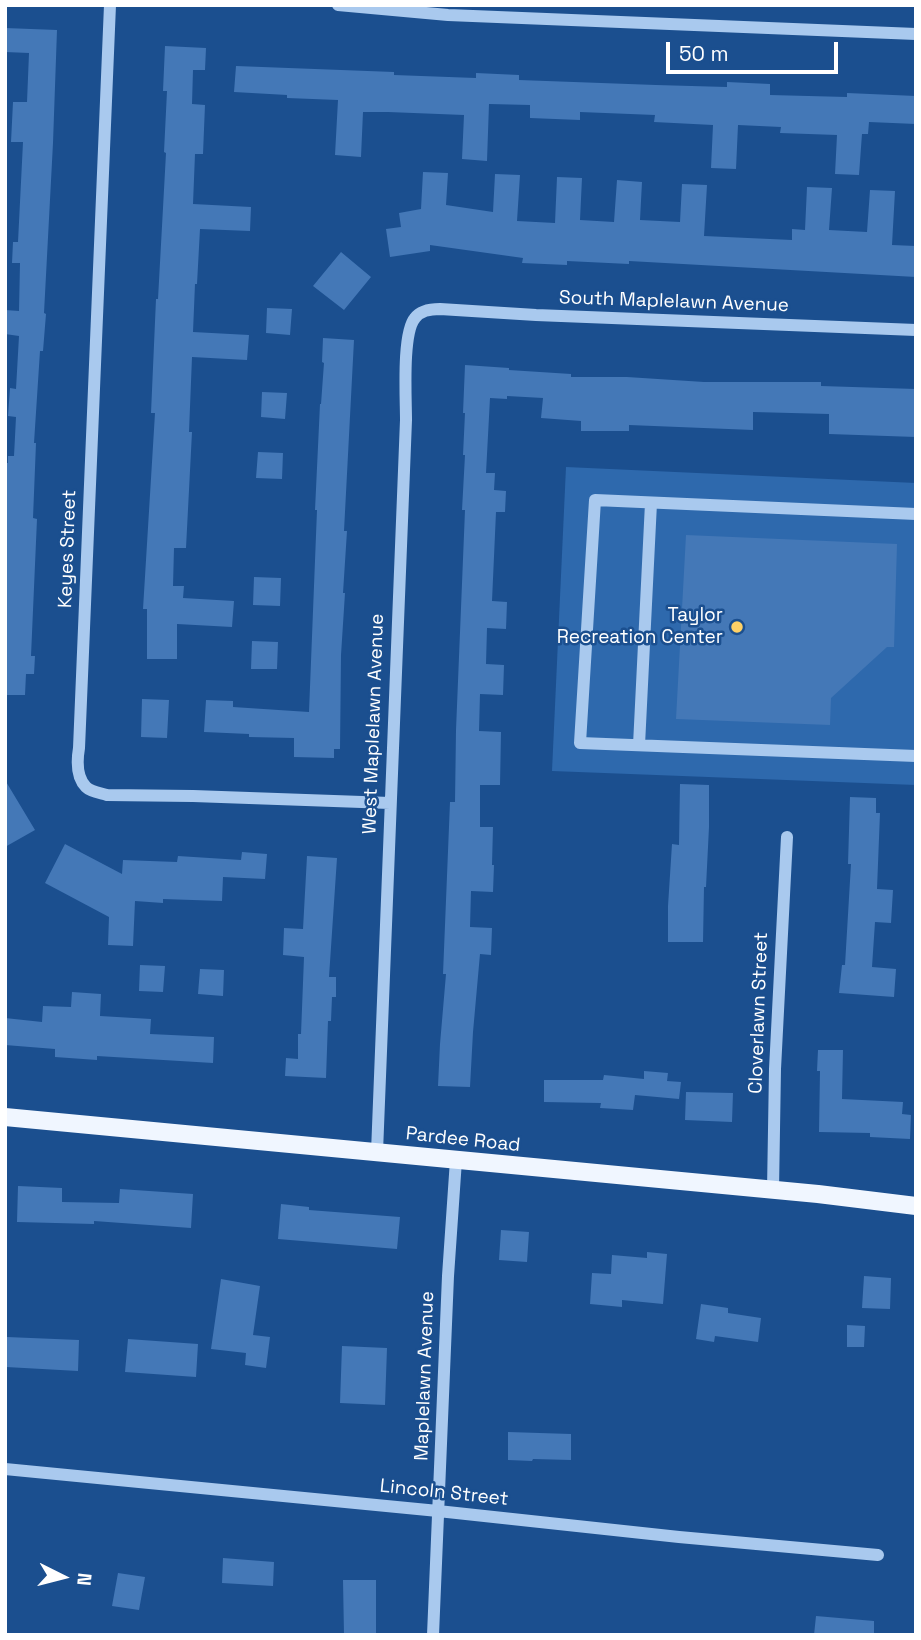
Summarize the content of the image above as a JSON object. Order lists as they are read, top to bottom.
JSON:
{
  "streets": {
    "main road": ["Pardee Road"],
    "street": [
      "South Maplelawn Avenue",
      "Keyes Street",
      "West Maplelawn Avenue",
      "Cloverlawn Street",
      "Maplelawn Avenue",
      "Lincoln Street"
    ]
  },
  "crossings": [
    ["South Maplelawn Avenue", "West Maplelawn Avenue"],
    ["Keyes Street", "West Maplelawn Avenue"],
    ["West Maplelawn Avenue", "Pardee Road"],
    ["Cloverlawn Street", "Pardee Road"],
    ["Pardee Road", "Maplelawn Avenue"],
    ["Maplelawn Avenue", "Lincoln Street"]
  ],
  "places": ["Taylor Recreation Center"],
  "scale_bar": "50 m",
  "north": "right"
}
